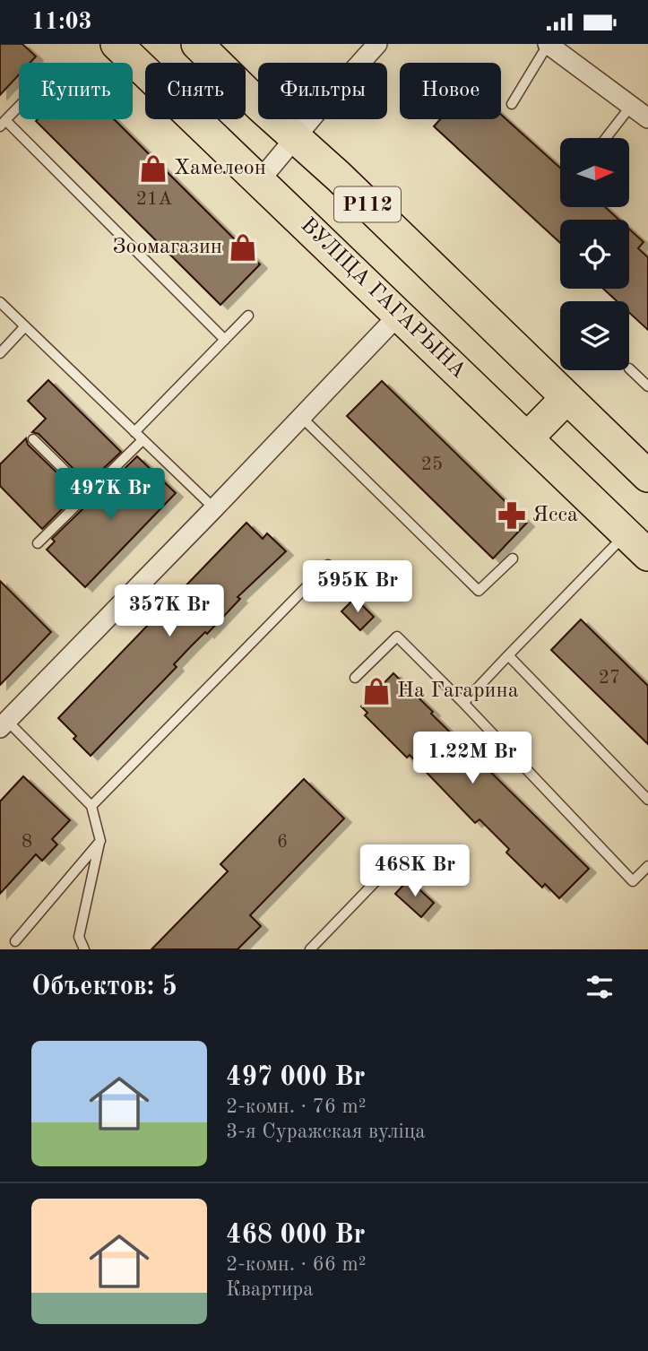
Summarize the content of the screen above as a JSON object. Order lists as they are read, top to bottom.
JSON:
{
  "streets": {
    "main road": ["Р112", "ВУЛІЦА ГАГАРЫНА"]
  },
  "places": {
    "shop": ["Хамелеон", "Зоомагазин", "На Гагарина"],
    "pharmacy": ["Ясса"]
  },
  "house_numbers": [
    "21А",
    "25",
    "27",
    "8",
    "6"
  ],
  "north": "right",
  "page": {
    "status": "11:03",
    "chip": [
      "Купить",
      "Снять",
      "Фильтры",
      "Новое"
    ],
    "price": [
      "497K Br",
      "595K Br",
      "357K Br",
      "1.22M Br",
      "468K Br"
    ],
    "heading": "Объектов: 5",
    "list": [
      {
        "name": "497 000 Br",
        "note": "2-комн. · 76 m² · 3-я Суражская вуліца"
      },
      {
        "name": "468 000 Br",
        "note": "2-комн. · 66 m² · Квартира"
      }
    ]
  }
}
